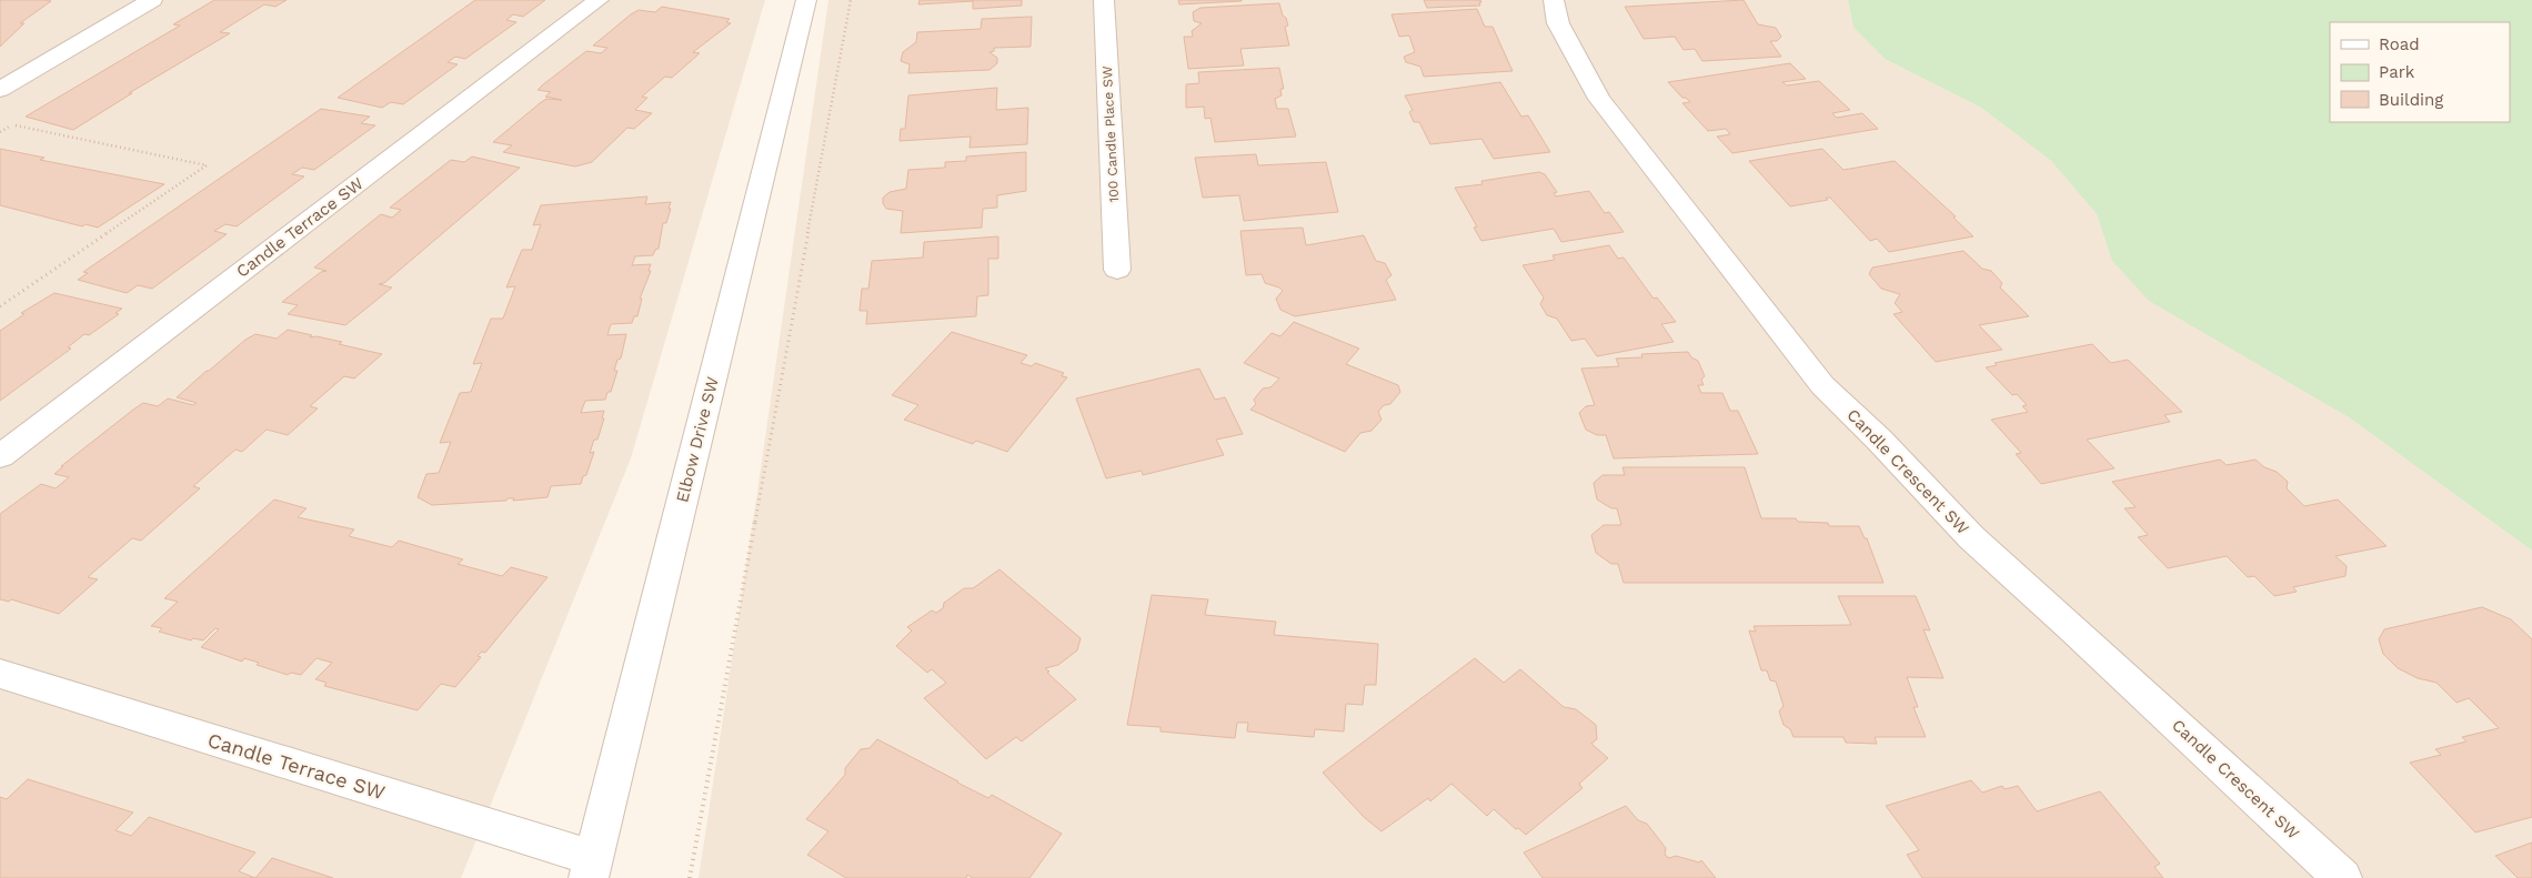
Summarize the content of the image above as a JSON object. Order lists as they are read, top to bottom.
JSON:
{
  "streets": {
    "street": [
      "100 Candle Place SW",
      "Candle Terrace SW",
      "Elbow Drive SW",
      "Candle Crescent SW"
    ]
  },
  "crossings": [
    ["Candle Terrace SW", "Elbow Drive SW"]
  ],
  "legend": ["Road", "Park", "Building"]
}
